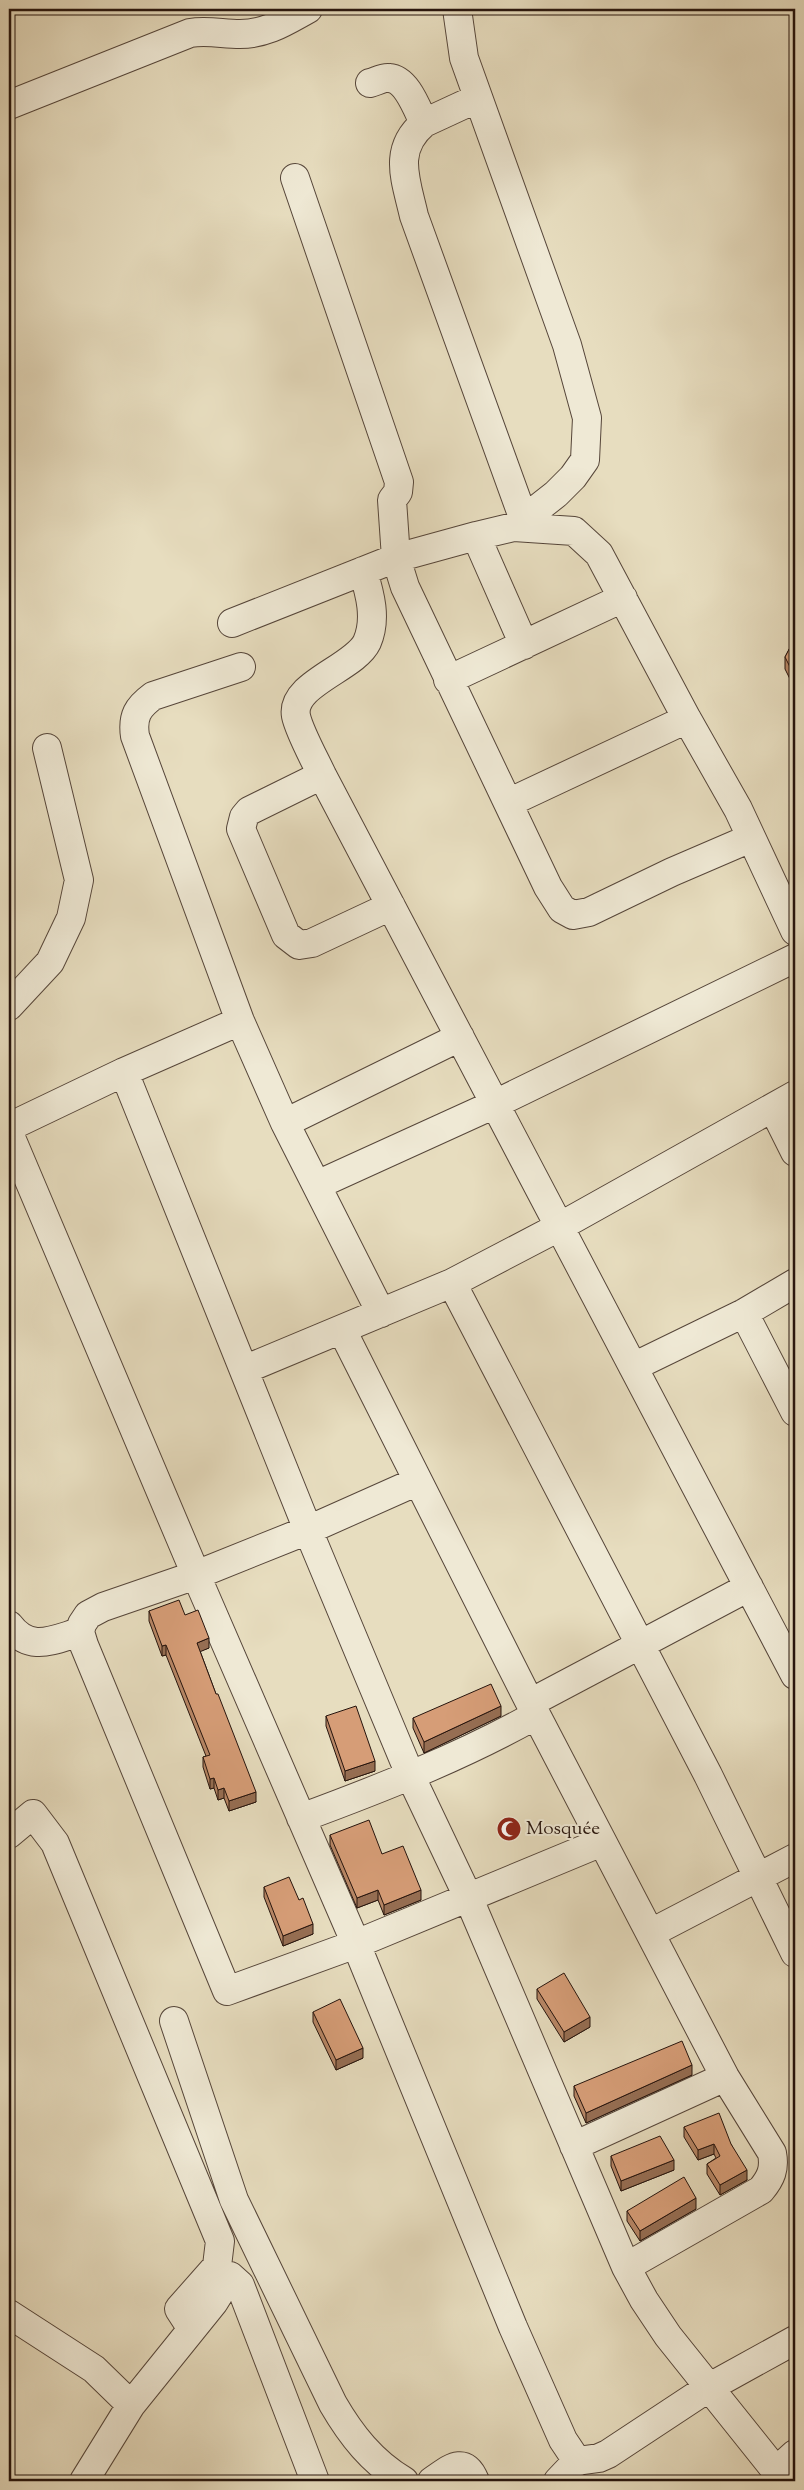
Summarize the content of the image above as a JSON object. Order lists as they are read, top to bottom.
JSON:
{
  "places": {
    "mosque": ["Mosquée"]
  }
}
